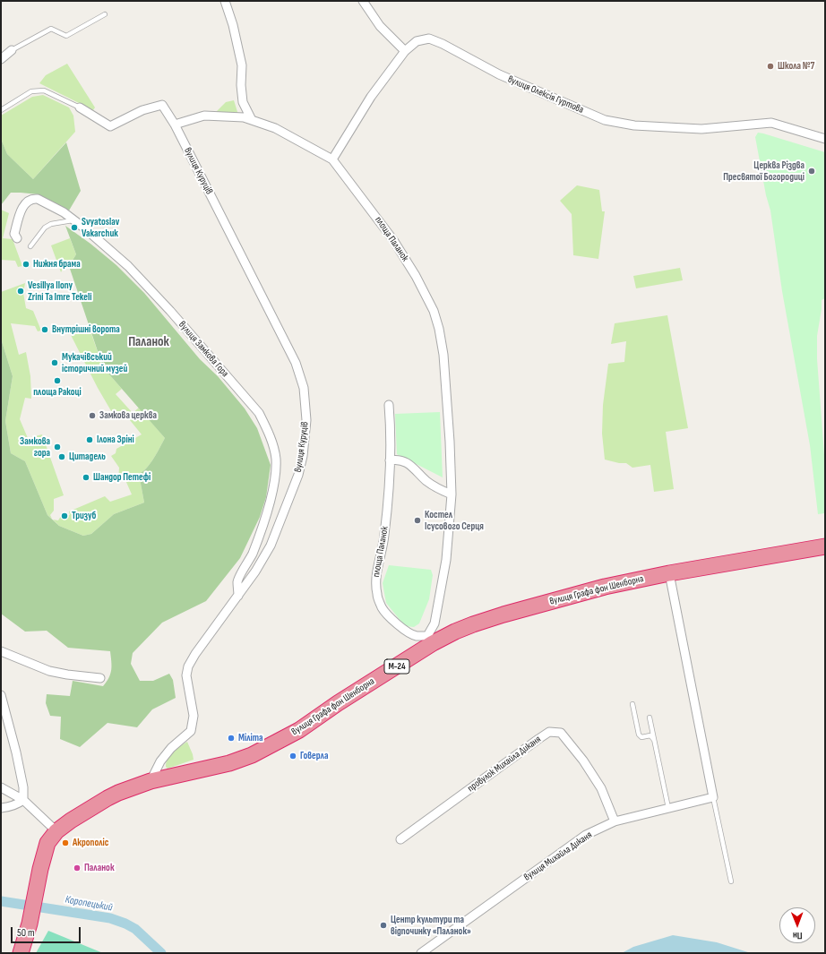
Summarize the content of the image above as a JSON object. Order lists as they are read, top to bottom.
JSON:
{
  "streets": {
    "highway": ["вулиця Графа фон Шенборна", "М-24"],
    "street": [
      "вулиця Олексія Гуртова",
      "вулиця Куруців",
      "площа Паланок",
      "вулиця Замкова Гора",
      "провулок Михайла Диканя",
      "вулиця Михайла Диканя"
    ]
  },
  "crossings": [
    ["вулиця Олексія Гуртова", "площа Паланок"],
    ["вулиця Куруців", "площа Паланок"],
    ["вулиця Куруців", "вулиця Замкова Гора"],
    ["вулиця Куруців", "вулиця Графа фон Шенборна"],
    ["площа Паланок", "вулиця Графа фон Шенборна"],
    ["провулок Михайла Диканя", "вулиця Михайла Диканя"]
  ],
  "districts": ["Паланок"],
  "water": ["Коропецький"],
  "places": [
    "Школа №7",
    "Церква Різдва Пресвятої Богородиці",
    "Svyatoslav Vakarchuk",
    "Нижня брама",
    "Vesillya Ilony Zrini Ta Imre Tekeli",
    "Внутрішні ворота",
    "Мукачівський історичний музей",
    "площа Ракоці",
    "Замкова церква",
    "Ілона Зріні",
    "Замкова гора",
    "Цитадель",
    "Шандор Петефі",
    "Тризуб",
    "Костел Ісусового Серця",
    "Міліта",
    "Говерла",
    "Акрополіс",
    "Паланок",
    "Центр культури та відпочинку «Паланок»"
  ],
  "scale_bar": "50 m",
  "north": "bottom"
}
